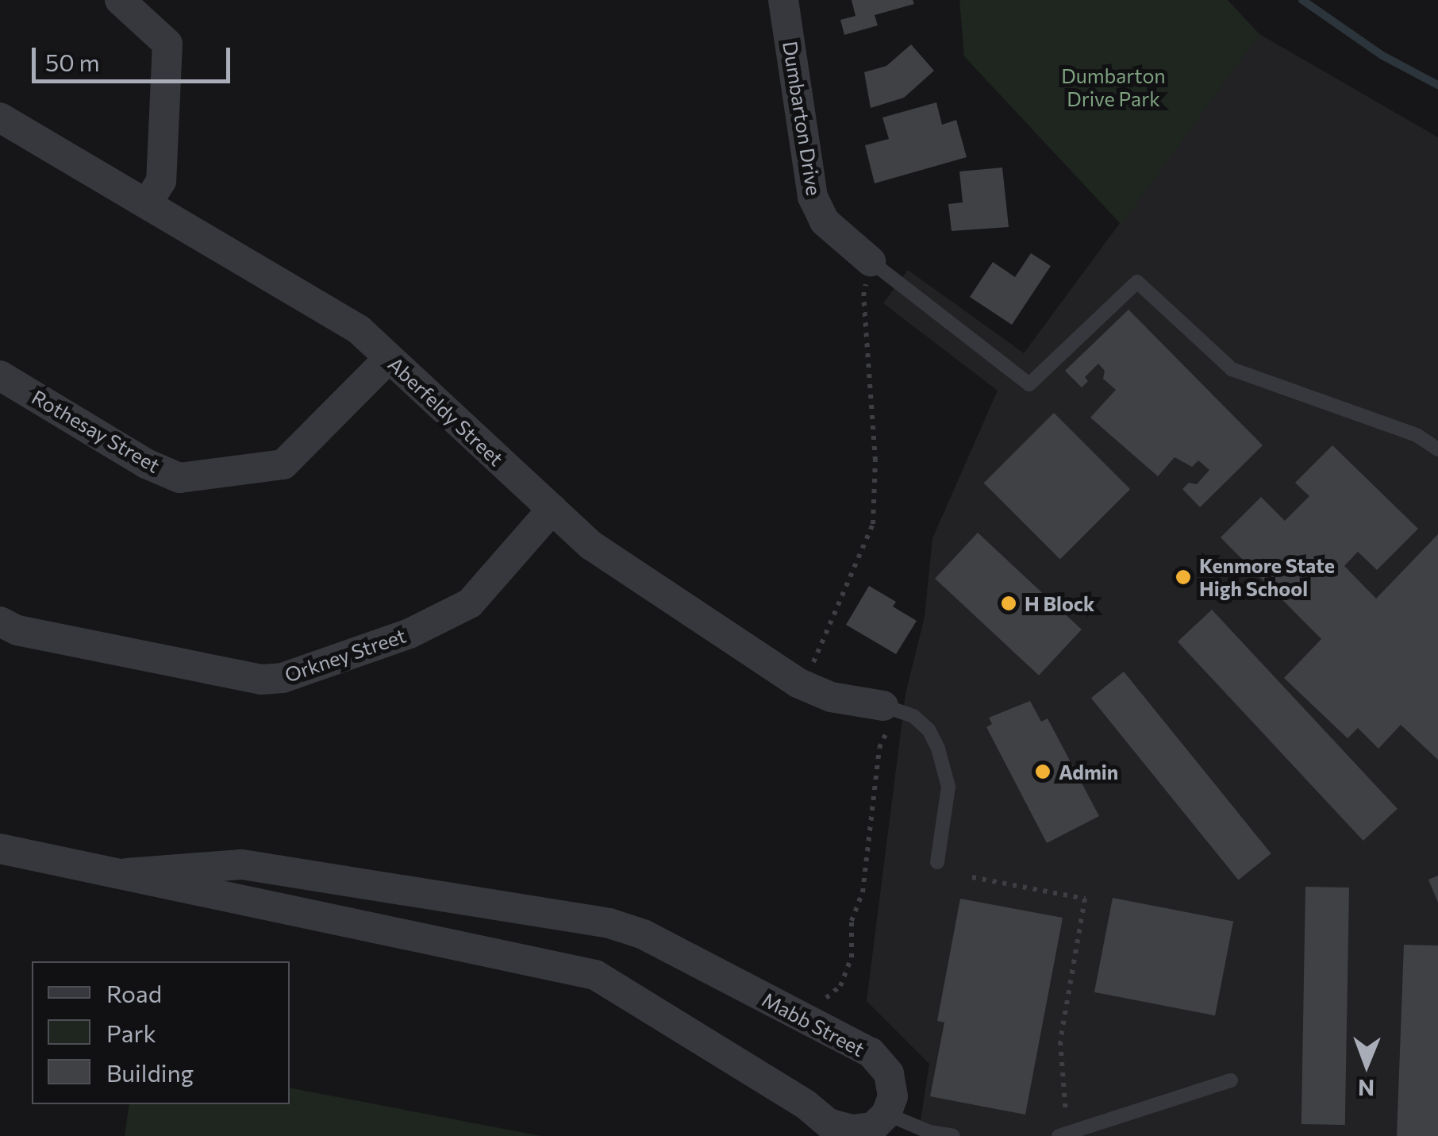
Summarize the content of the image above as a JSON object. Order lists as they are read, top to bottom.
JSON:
{
  "streets": {
    "street": [
      "Dumbarton Drive",
      "Aberfeldy Street",
      "Rothesay Street",
      "Orkney Street",
      "Mabb Street"
    ]
  },
  "crossings": [
    ["Aberfeldy Street", "Rothesay Street"],
    ["Aberfeldy Street", "Orkney Street"]
  ],
  "parks": ["Dumbarton Drive Park"],
  "places": ["Kenmore State High School", "H Block", "Admin"],
  "legend": ["Road", "Park", "Building"],
  "scale_bar": "50 m",
  "north": "bottom"
}
